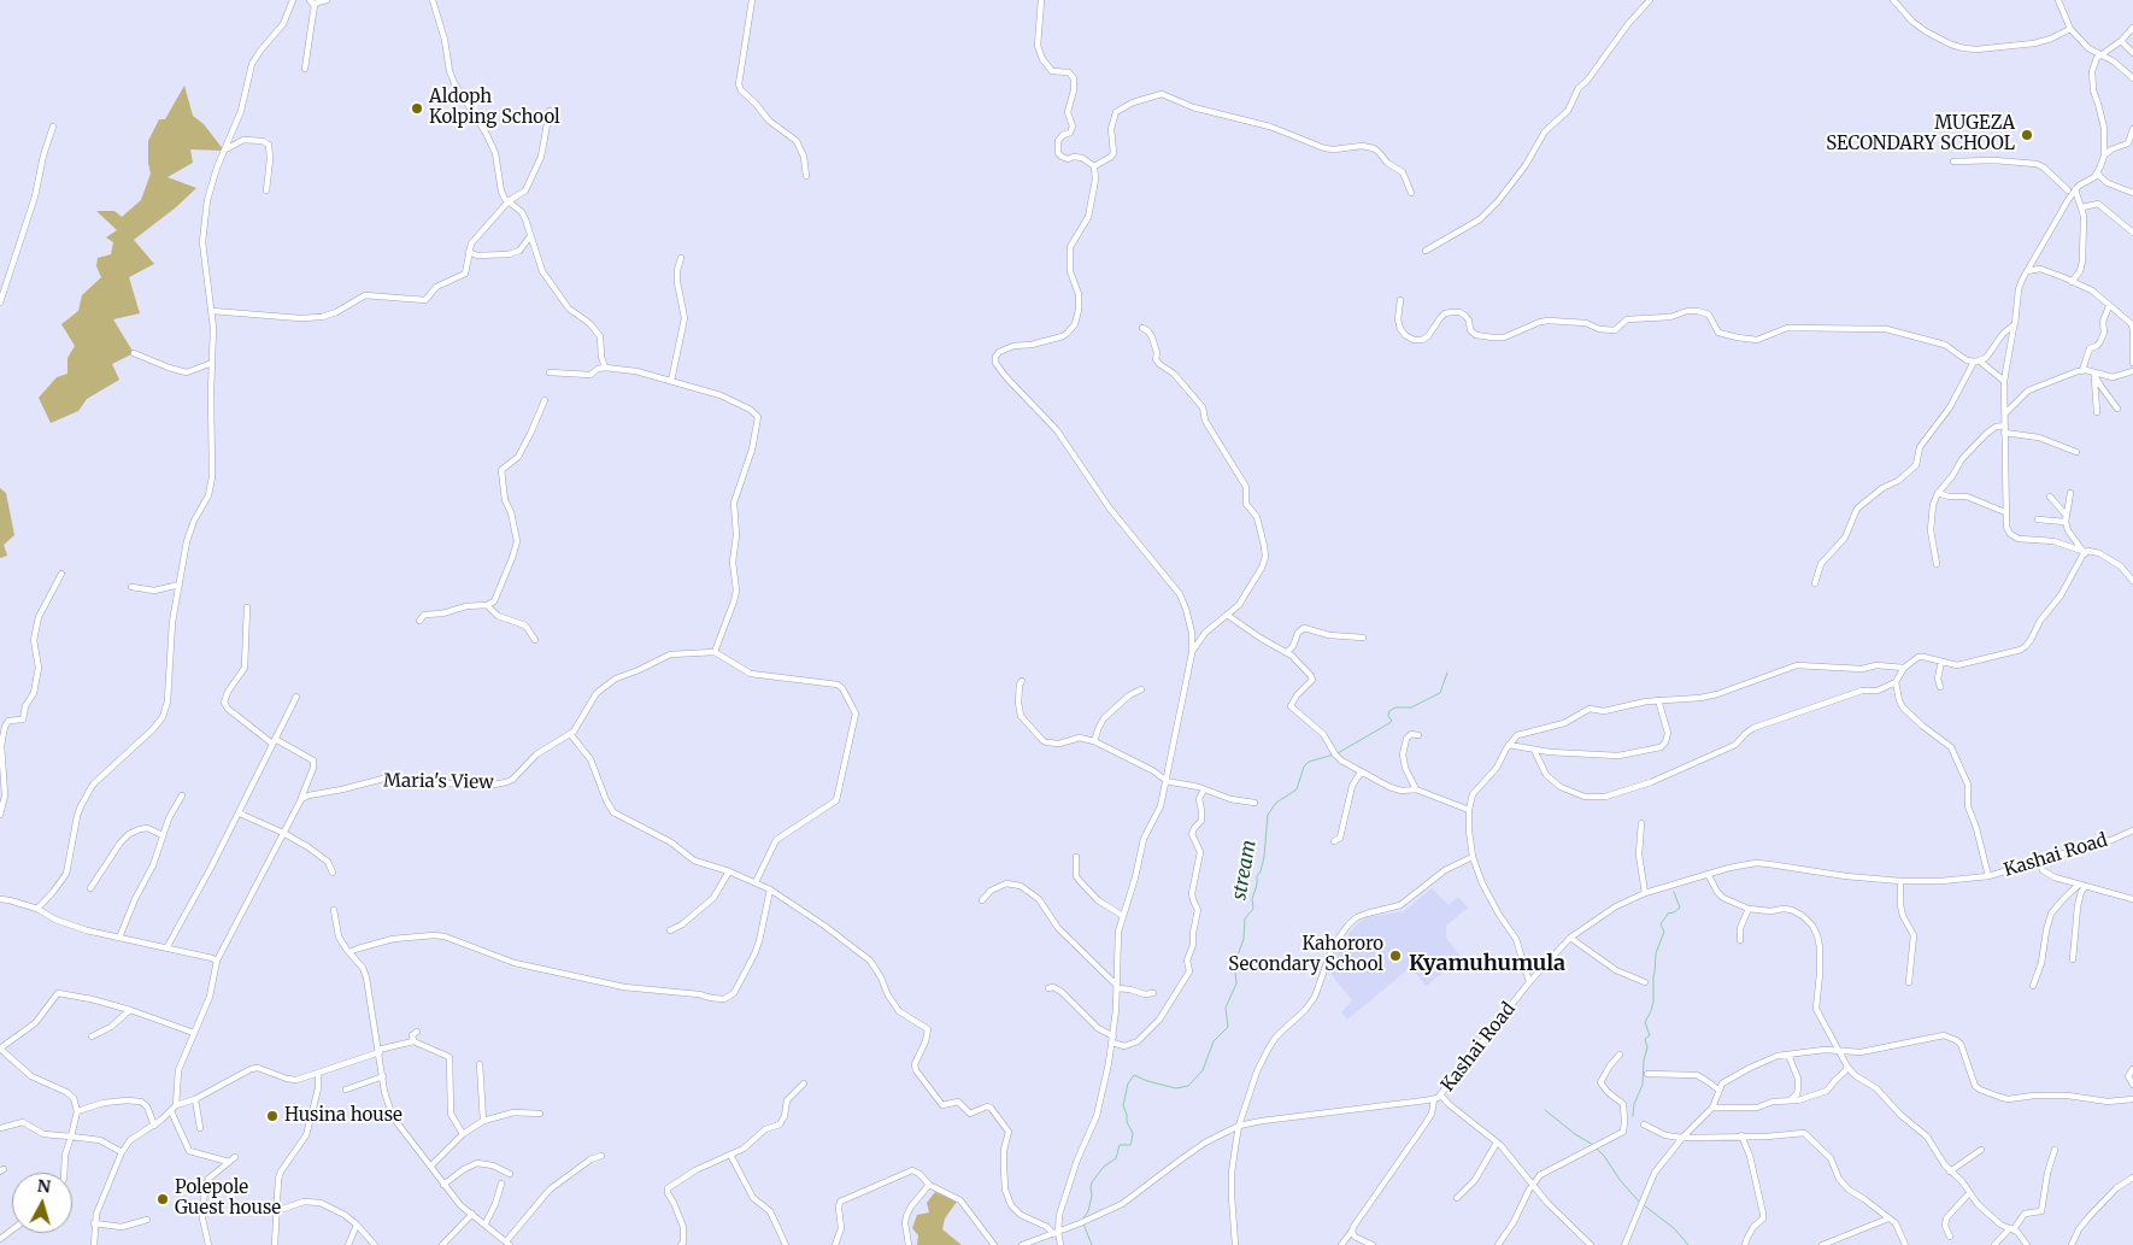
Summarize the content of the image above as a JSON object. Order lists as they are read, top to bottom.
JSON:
{
  "streets": {
    "street": ["Maria's View", "Kashai Road"]
  },
  "districts": ["Kyamuhumula"],
  "water": ["stream"],
  "places": [
    "Aldoph Kolping School",
    "MUGEZA SECONDARY SCHOOL",
    "Kahororo Secondary School",
    "Husina house",
    "Polepole Guest house"
  ],
  "north": "top"
}
